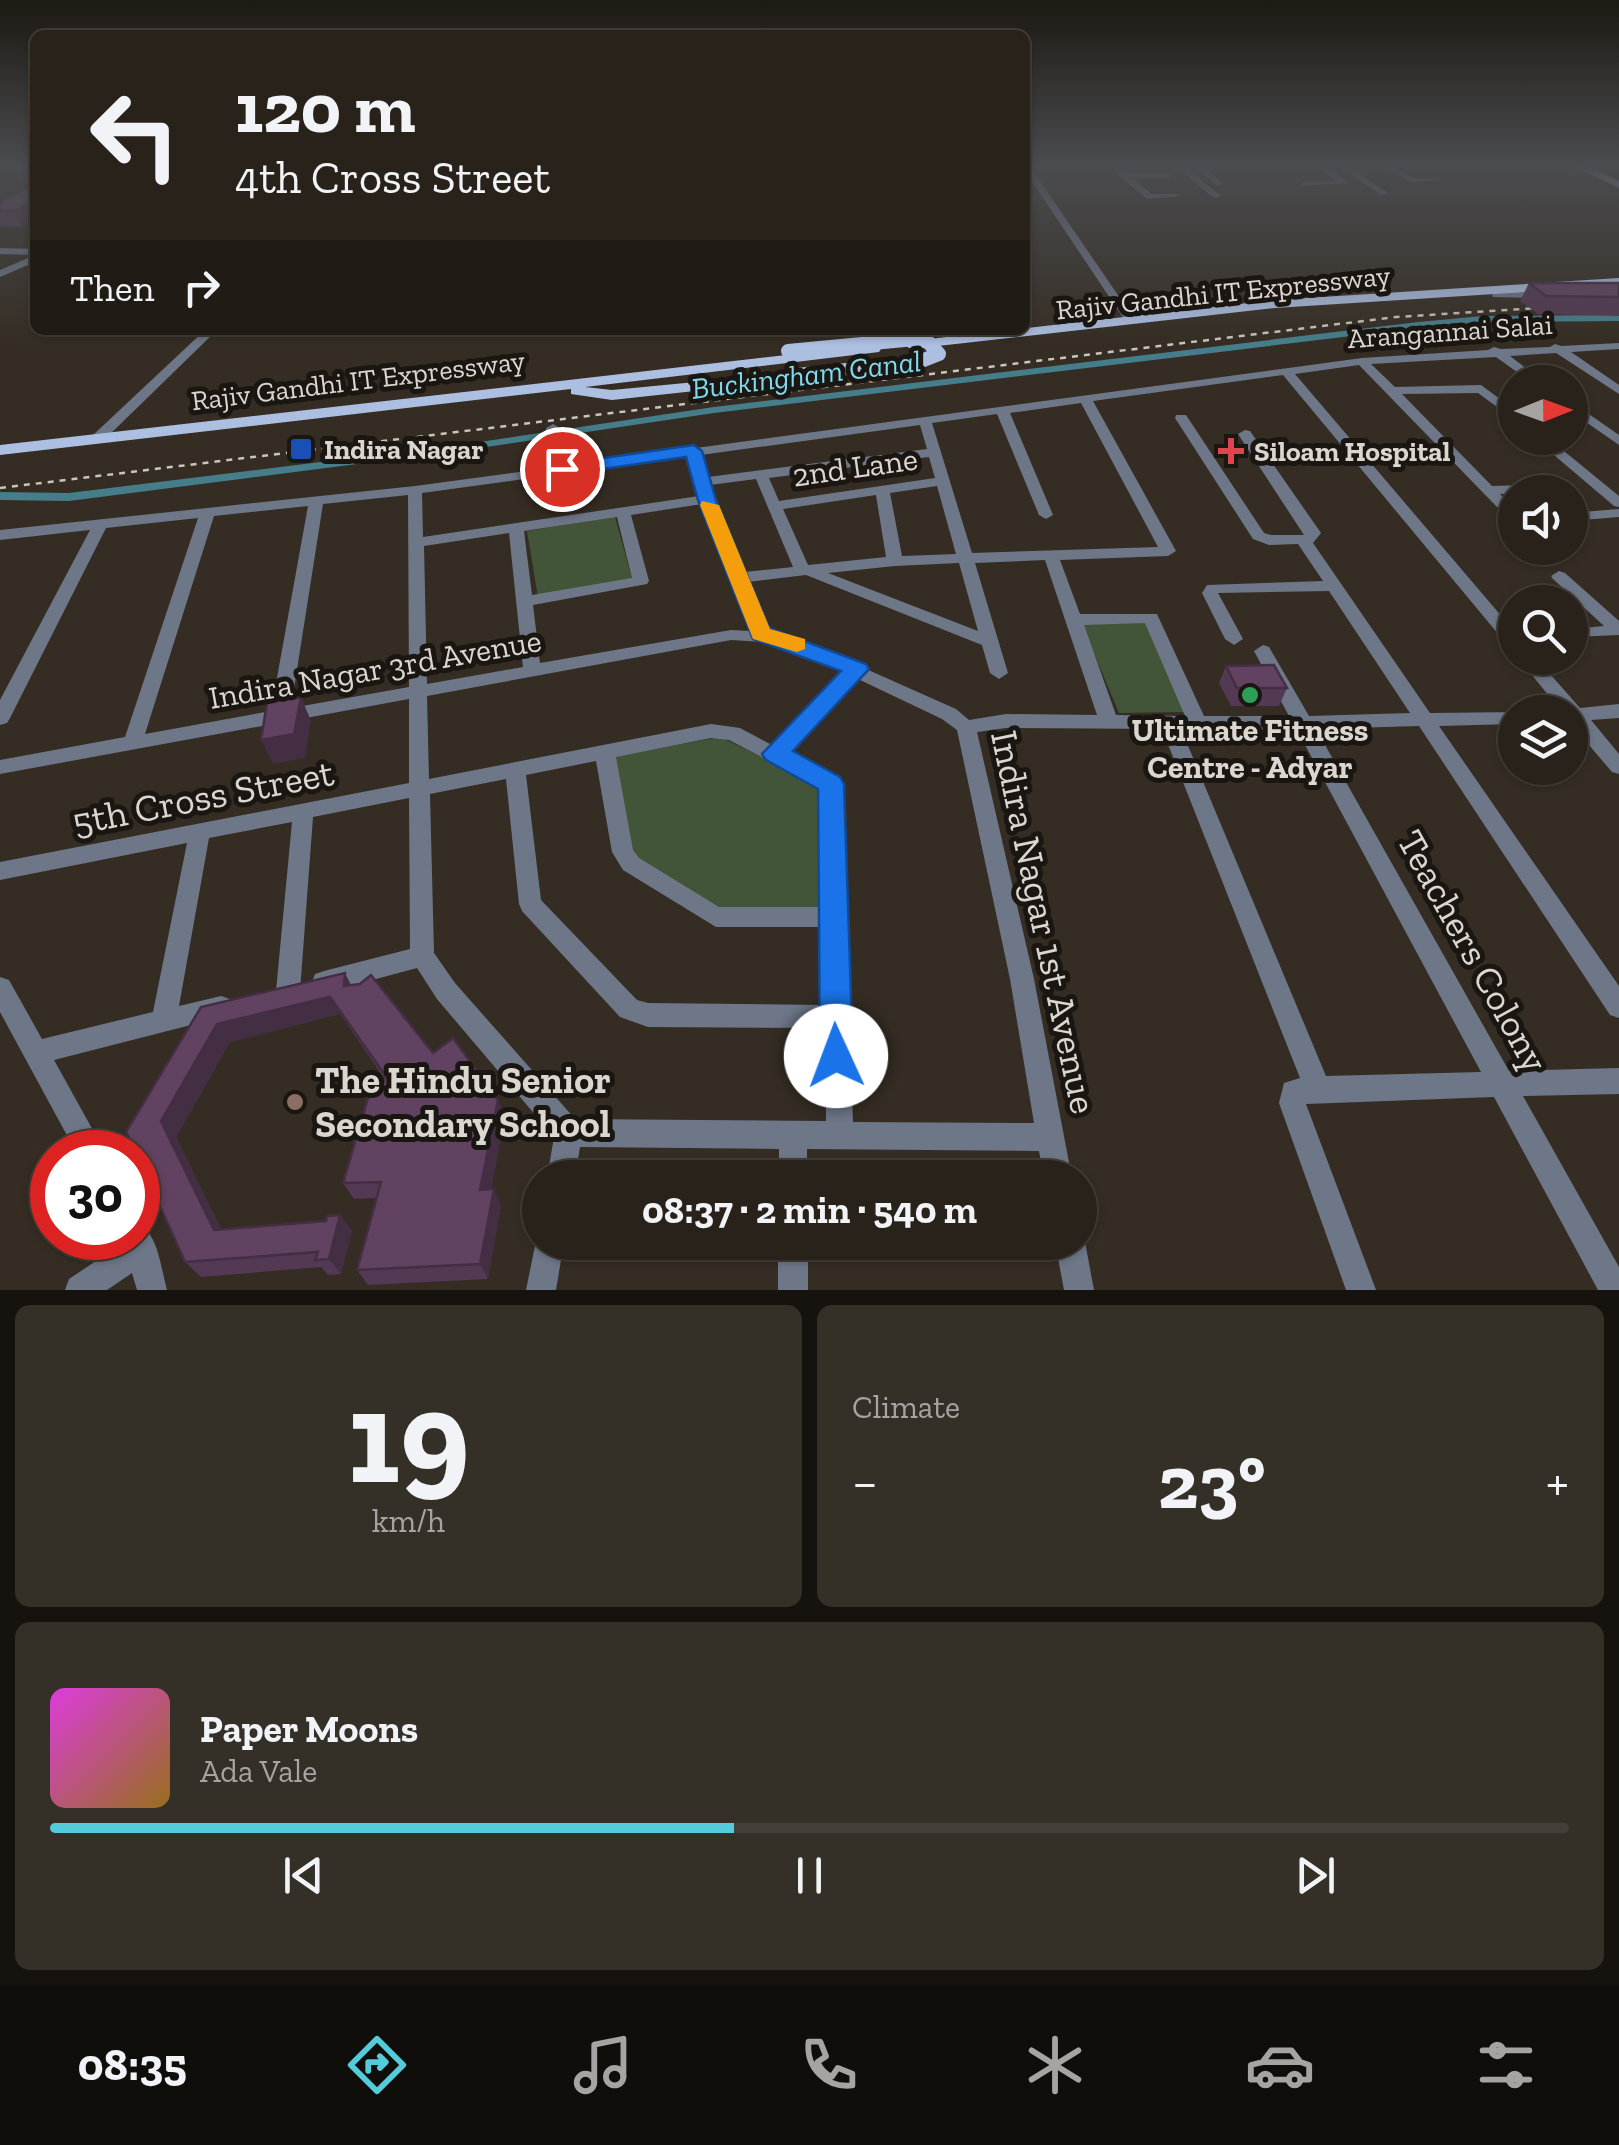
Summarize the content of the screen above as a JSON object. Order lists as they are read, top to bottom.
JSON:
{
  "streets": {
    "main road": ["Rajiv Gandhi IT Expressway"],
    "street": [
      "Arangannai Salai",
      "2nd Lane",
      "Indira Nagar 3rd Avenue",
      "5th Cross Street",
      "Indira Nagar 1st Avenue",
      "Teachers Colony"
    ]
  },
  "crossings": [
    ["Indira Nagar 3rd Avenue", "Indira Nagar 1st Avenue"]
  ],
  "water": ["Buckingham Canal"],
  "places": {
    "transit": ["Indira Nagar"],
    "health": ["Siloam Hospital"],
    "other": ["Ultimate Fitness Centre - Adyar", "The Hindu Senior Secondary School"]
  },
  "north": "right",
  "page": {
    "turn": ["120 m", "4th Cross Street"],
    "then": "Then",
    "limit": "30",
    "trip": "08:37 · 2 min · 540 m",
    "tile": [
      ["19", "km/h"],
      "Climate"
    ],
    "heat": ["−", "23°", "+"],
    "song": ["Paper Moons", "Ada Vale"],
    "tabs": "08:35"
  }
}
